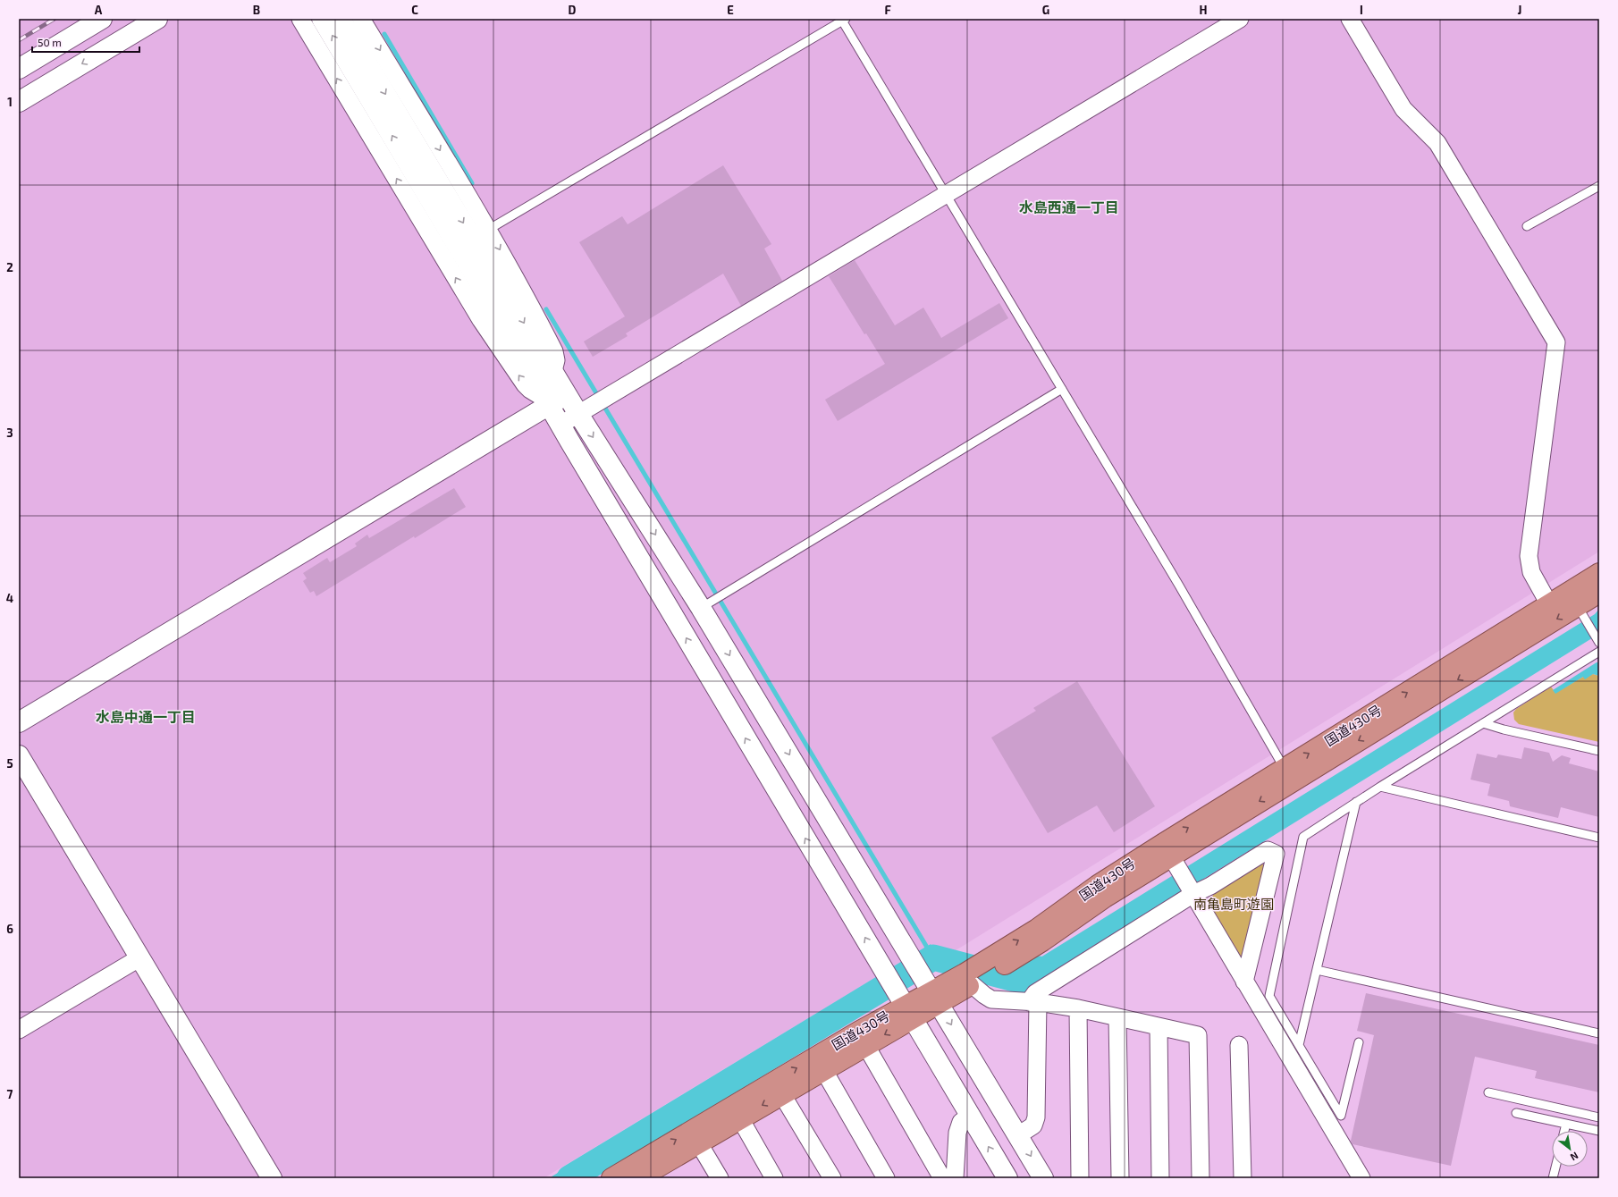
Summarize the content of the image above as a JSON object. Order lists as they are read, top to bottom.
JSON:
{
  "streets": {
    "highway": ["国道430号"]
  },
  "districts": ["水島西通一丁目", "水島中通一丁目"],
  "parks": ["南亀島町遊園"],
  "scale_bar": "50 m",
  "north": "bottom right",
  "grid": {
    "columns": [
      "A",
      "B",
      "C",
      "D",
      "E",
      "F",
      "G",
      "H",
      "I",
      "J"
    ],
    "rows": [
      "1",
      "2",
      "3",
      "4",
      "5",
      "6",
      "7"
    ]
  }
}
